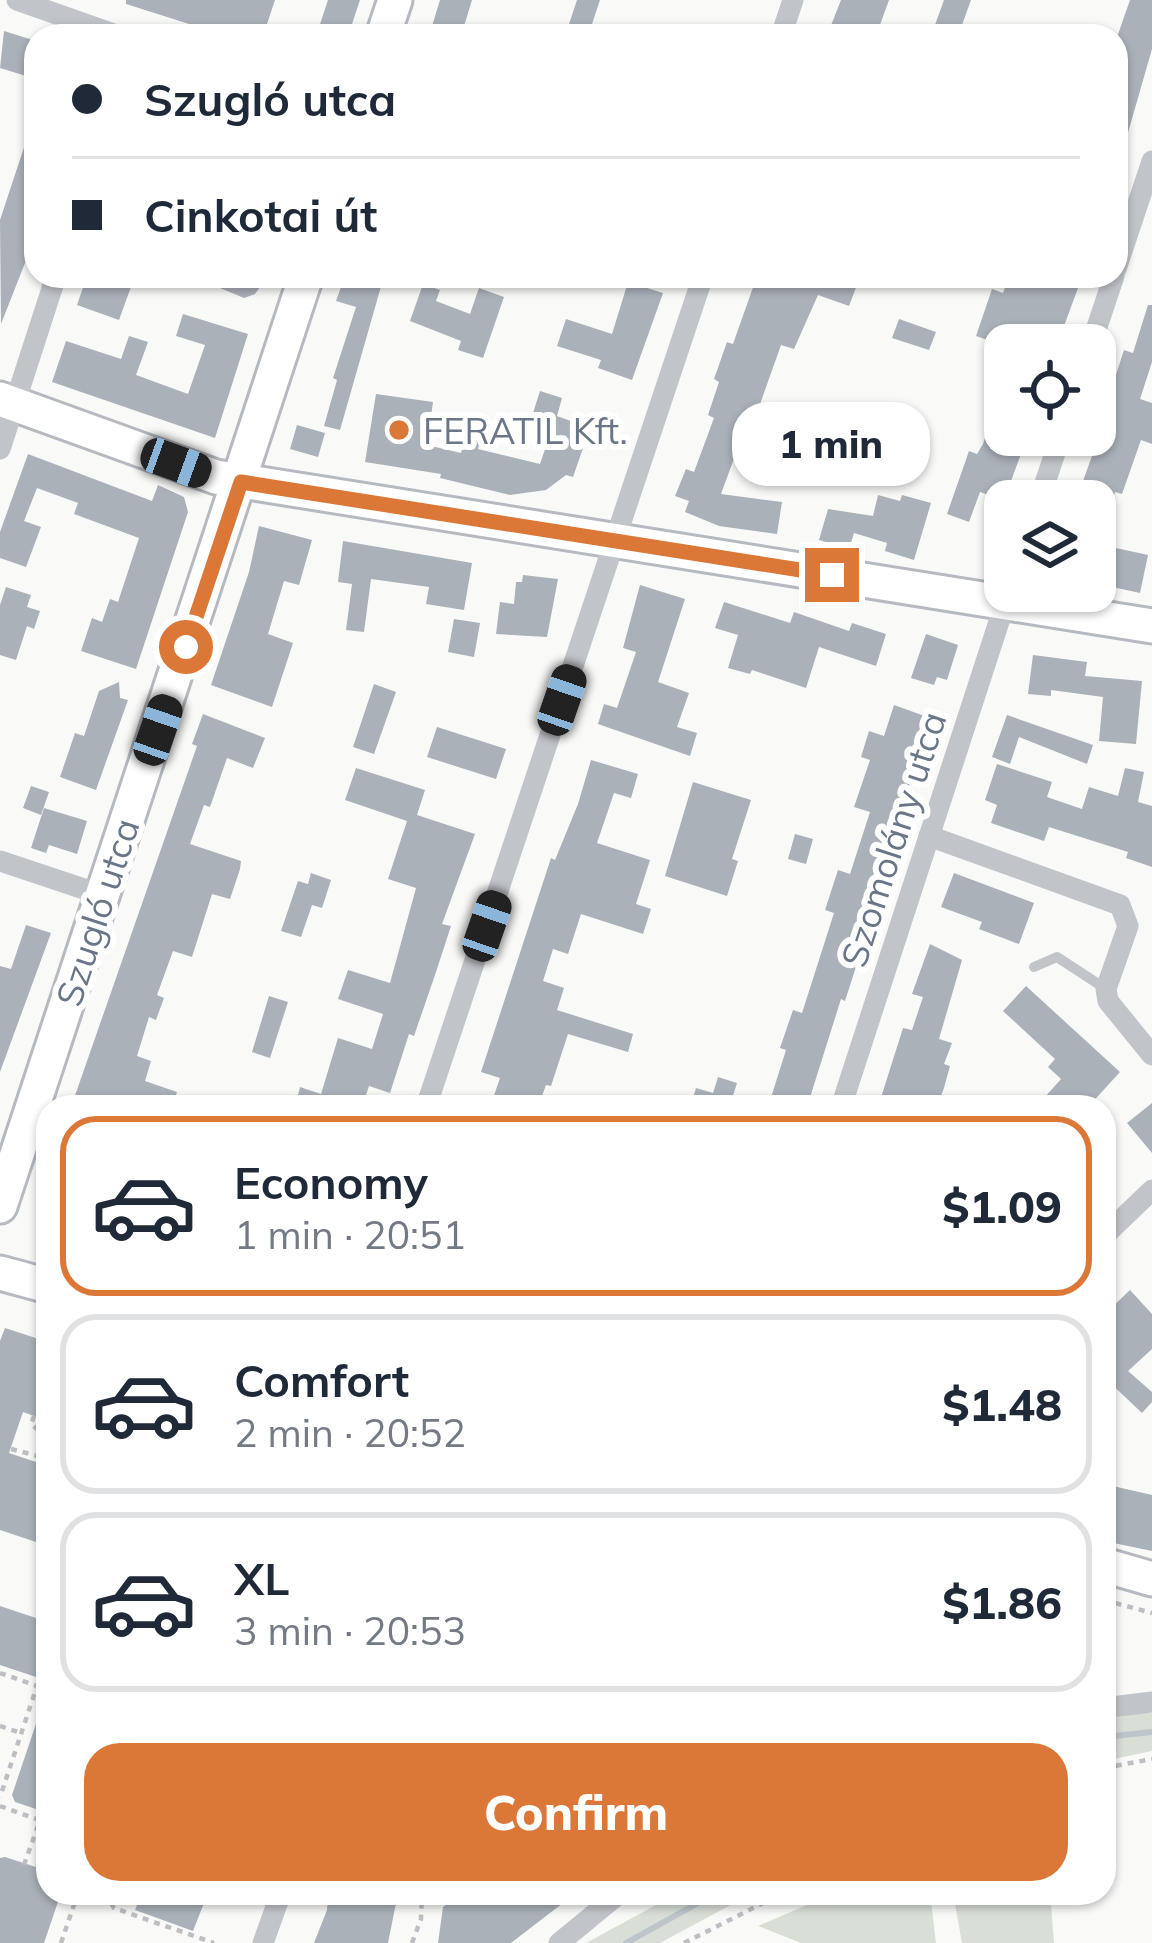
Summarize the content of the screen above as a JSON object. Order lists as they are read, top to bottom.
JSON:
{
  "streets": {
    "street": ["Szomolány utca", "Szugló utca"]
  },
  "places": ["FERATIL Kft."],
  "page": {
    "banner": ["Szugló utca", "Cinkotai út"],
    "bubble": "1 min",
    "list": [
      {
        "name": "Economy",
        "note": "1 min · 20:51",
        "value": "$1.09"
      },
      {
        "name": "Comfort",
        "note": "2 min · 20:52",
        "value": "$1.48"
      },
      {
        "name": "XL",
        "note": "3 min · 20:53",
        "value": "$1.86"
      }
    ],
    "buttons": "Confirm"
  }
}
